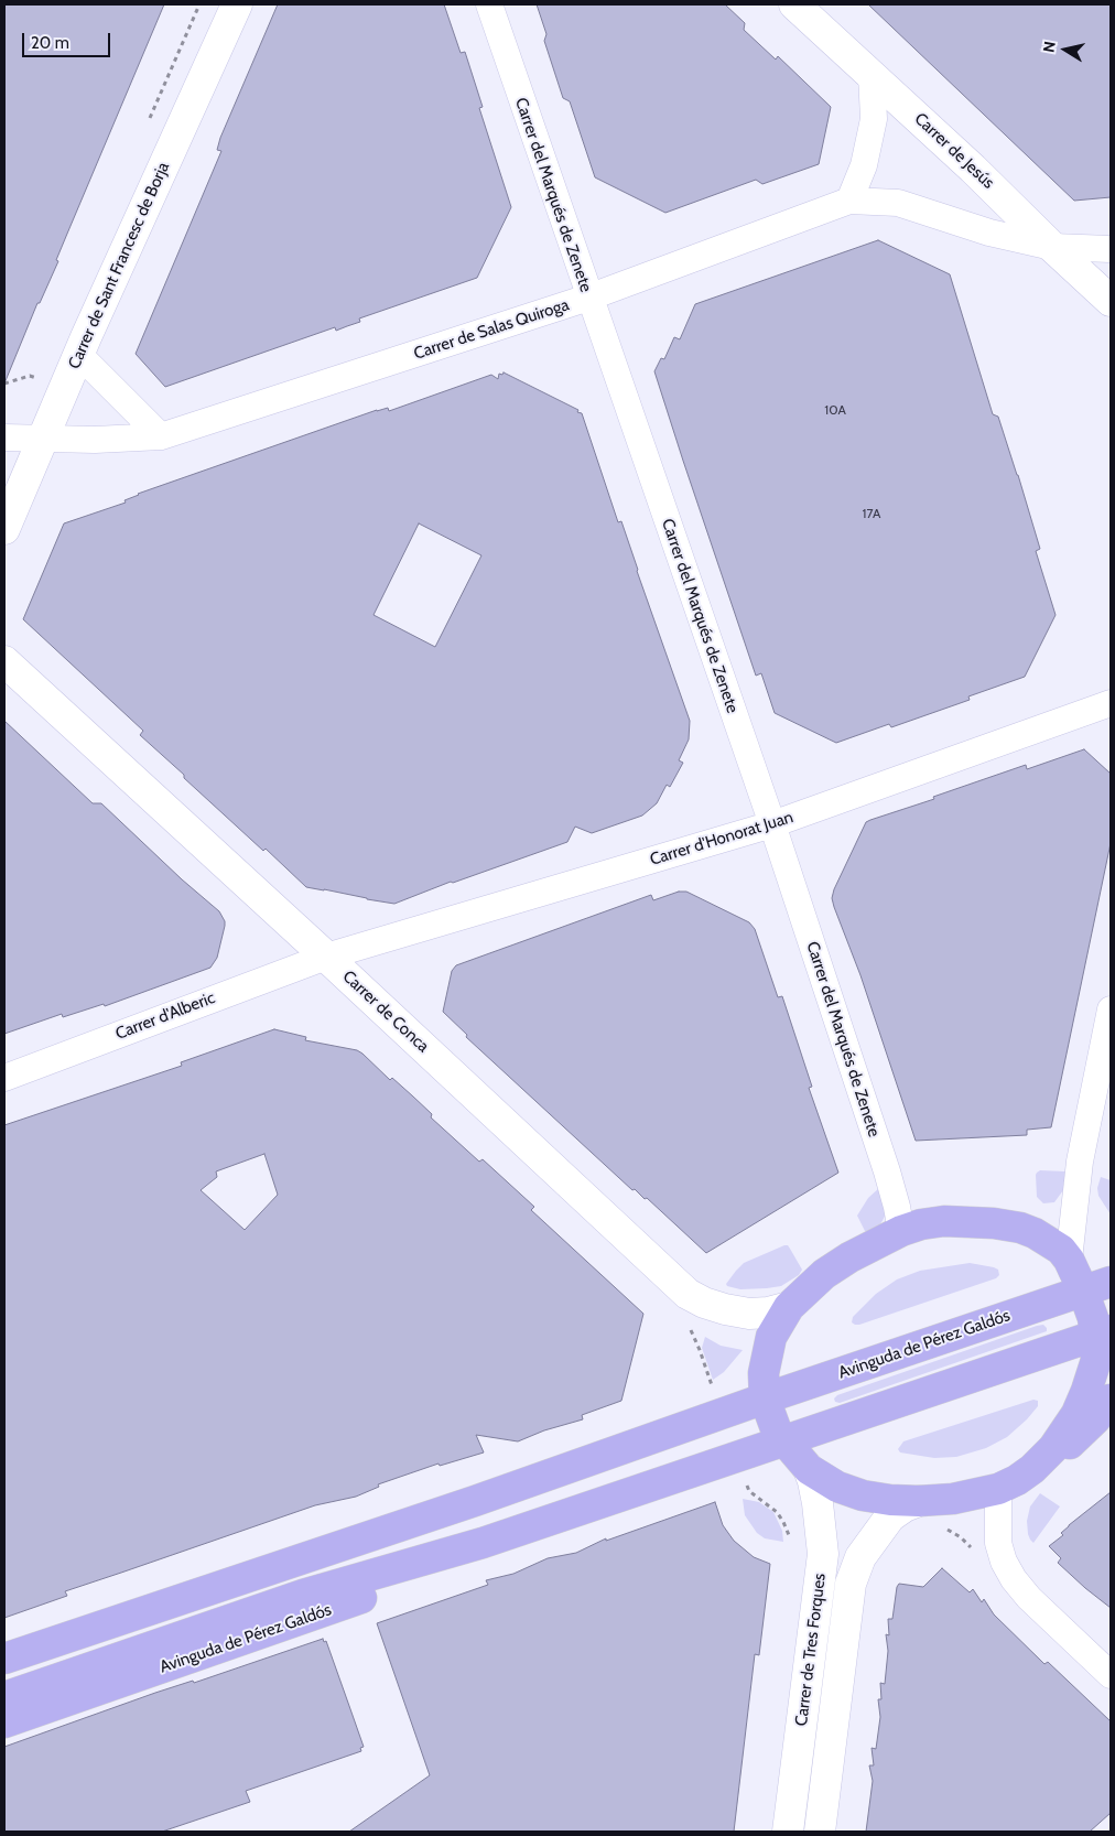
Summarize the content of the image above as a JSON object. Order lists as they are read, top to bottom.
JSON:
{
  "streets": {
    "main road": [
      "Carrer de Jesús",
      "Carrer de Sant Francesc de Borja",
      "Carrer de Conca",
      "Avinguda de Pérez Galdós",
      "Carrer de Tres Forques"
    ],
    "street": [
      "Carrer del Marqués de Zenete",
      "Carrer de Salas Quiroga",
      "Carrer d'Honorat Juan",
      "Carrer d'Alberic"
    ]
  },
  "crossings": [
    ["Carrer de Jesús", "Carrer de Salas Quiroga"],
    ["Carrer del Marqués de Zenete", "Carrer de Salas Quiroga"],
    ["Carrer del Marqués de Zenete", "Carrer d'Honorat Juan"],
    ["Carrer de Sant Francesc de Borja", "Carrer de Salas Quiroga"],
    ["Carrer d'Honorat Juan", "Carrer de Conca"],
    ["Carrer d'Honorat Juan", "Carrer d'Alberic"],
    ["Carrer de Conca", "Carrer d'Alberic"]
  ],
  "house_numbers": ["10A", "17A"],
  "scale_bar": "20 m",
  "north": "left"
}
